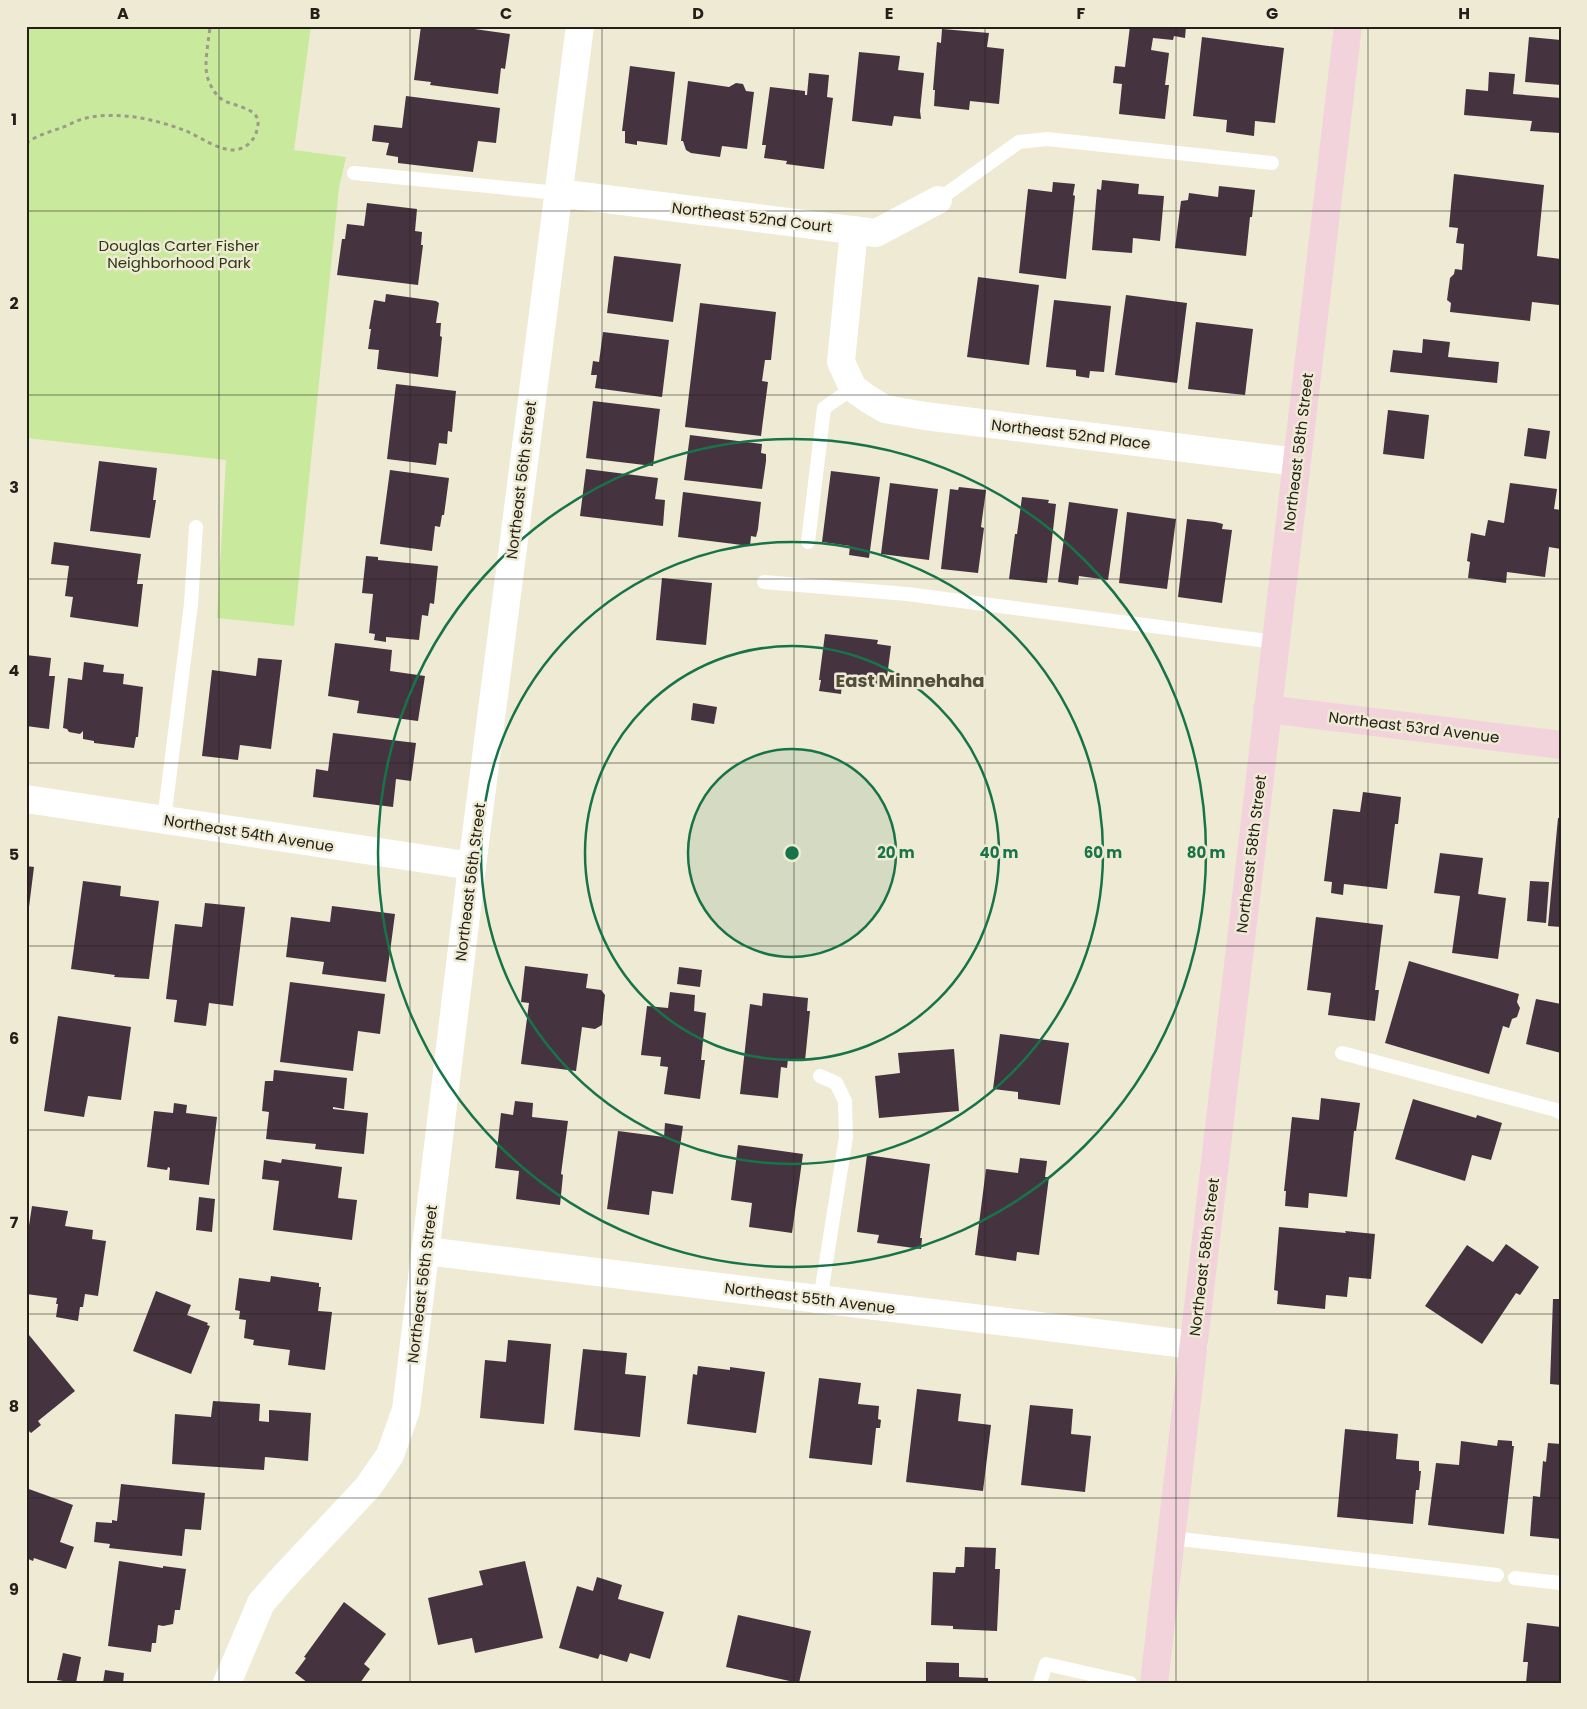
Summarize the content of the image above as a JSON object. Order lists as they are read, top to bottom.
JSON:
{
  "streets": {
    "street": [
      "Northeast 52nd Court",
      "Northeast 52nd Place",
      "Northeast 58th Street",
      "Northeast 56th Street",
      "Northeast 53rd Avenue",
      "Northeast 54th Avenue",
      "Northeast 55th Avenue"
    ]
  },
  "crossings": [
    ["Northeast 52nd Court", "Northeast 56th Street"],
    ["Northeast 52nd Place", "Northeast 58th Street"],
    ["Northeast 58th Street", "Northeast 53rd Avenue"],
    ["Northeast 58th Street", "Northeast 55th Avenue"],
    ["Northeast 56th Street", "Northeast 54th Avenue"],
    ["Northeast 56th Street", "Northeast 55th Avenue"]
  ],
  "districts": ["East Minnehaha"],
  "parks": ["Douglas Carter Fisher Neighborhood Park"],
  "grid": {
    "columns": [
      "A",
      "B",
      "C",
      "D",
      "E",
      "F",
      "G",
      "H"
    ],
    "rows": [
      "1",
      "2",
      "3",
      "4",
      "5",
      "6",
      "7",
      "8",
      "9"
    ]
  },
  "rings": [
    "20 m",
    "40 m",
    "60 m",
    "80 m"
  ]
}
